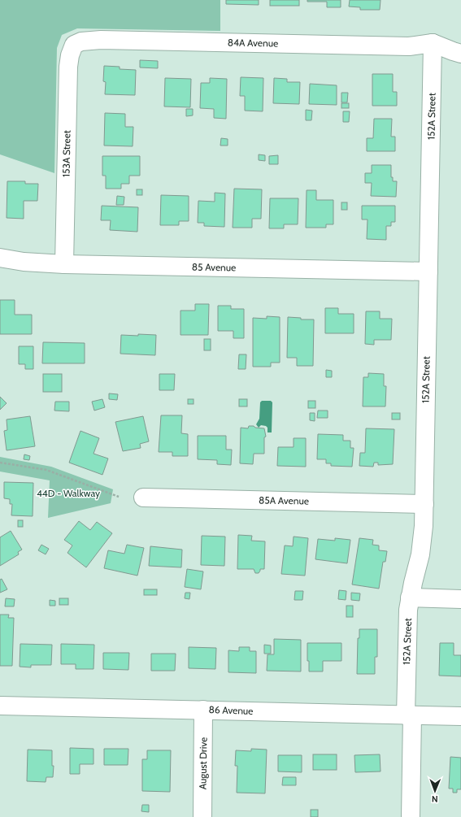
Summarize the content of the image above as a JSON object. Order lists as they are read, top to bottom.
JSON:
{
  "streets": {
    "street": [
      "84A Avenue",
      "152A Street",
      "153A Street",
      "85 Avenue",
      "85A Avenue",
      "86 Avenue",
      "August Drive"
    ]
  },
  "crossings": [
    ["84A Avenue", "152A Street"],
    ["84A Avenue", "153A Street"],
    ["152A Street", "85 Avenue"],
    ["152A Street", "85A Avenue"],
    ["152A Street", "86 Avenue"],
    ["153A Street", "85 Avenue"],
    ["86 Avenue", "August Drive"]
  ],
  "parks": ["44D - Walkway"],
  "north": "bottom"
}
